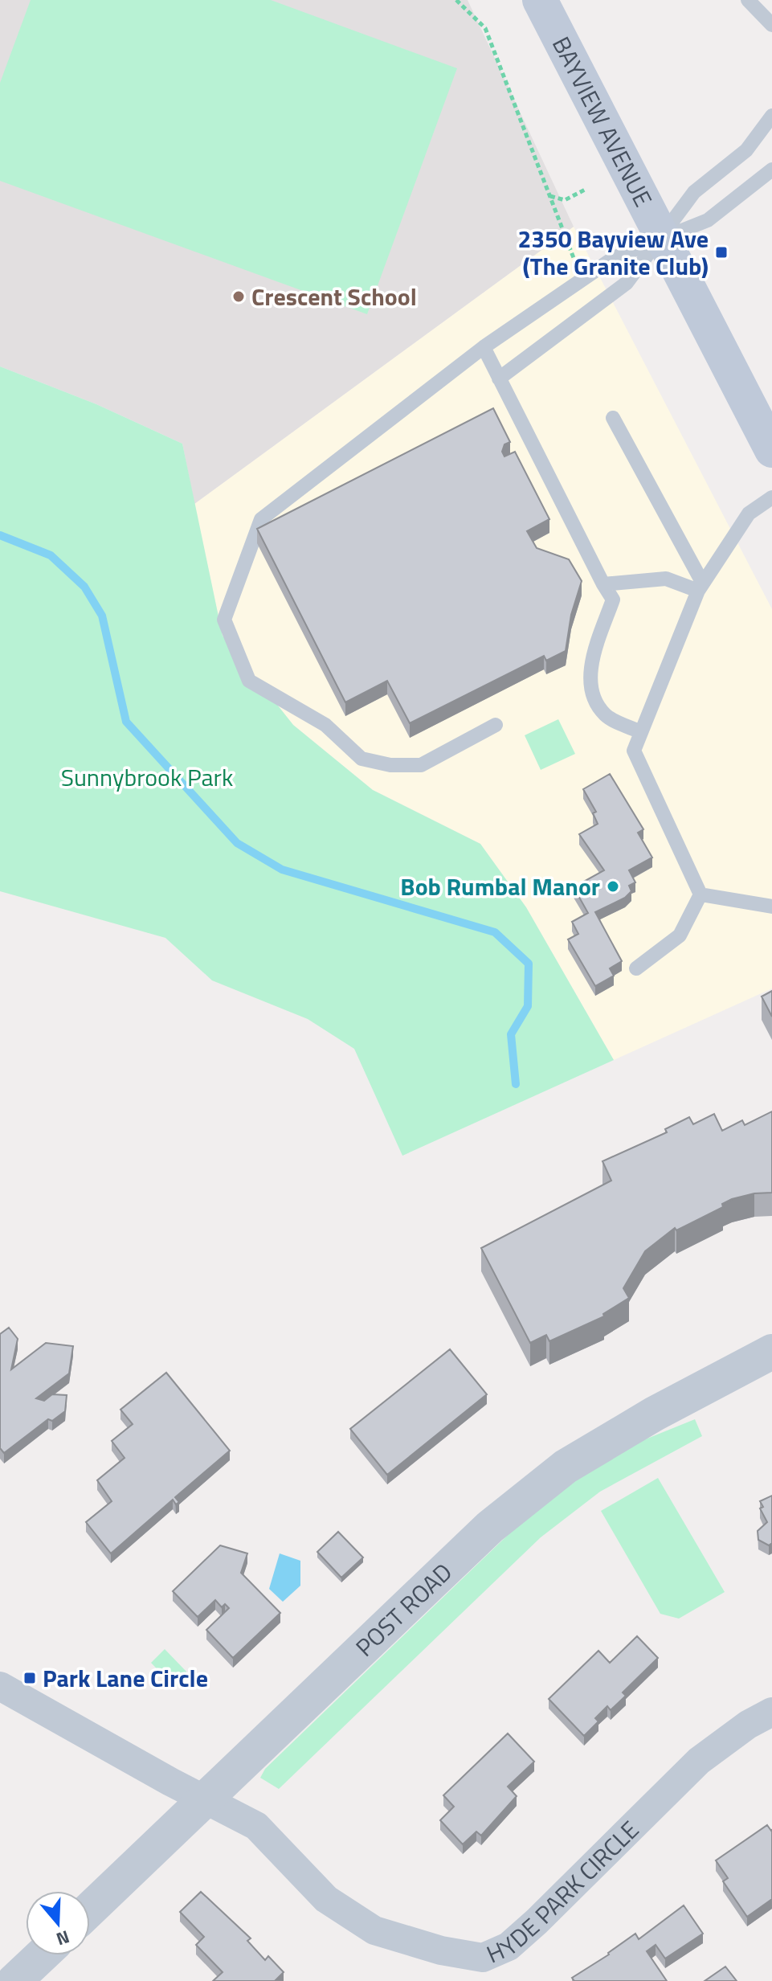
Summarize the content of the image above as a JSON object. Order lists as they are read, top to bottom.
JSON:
{
  "streets": {
    "main road": ["BAYVIEW AVENUE"],
    "street": ["POST ROAD", "HYDE PARK CIRCLE"]
  },
  "crossings": [
    ["POST ROAD", "HYDE PARK CIRCLE"]
  ],
  "parks": ["Sunnybrook Park"],
  "places": {
    "transit": ["2350 Bayview Ave (The Granite Club)", "Park Lane Circle"],
    "other": ["Crescent School", "Bob Rumbal Manor"]
  },
  "north": "bottom"
}
